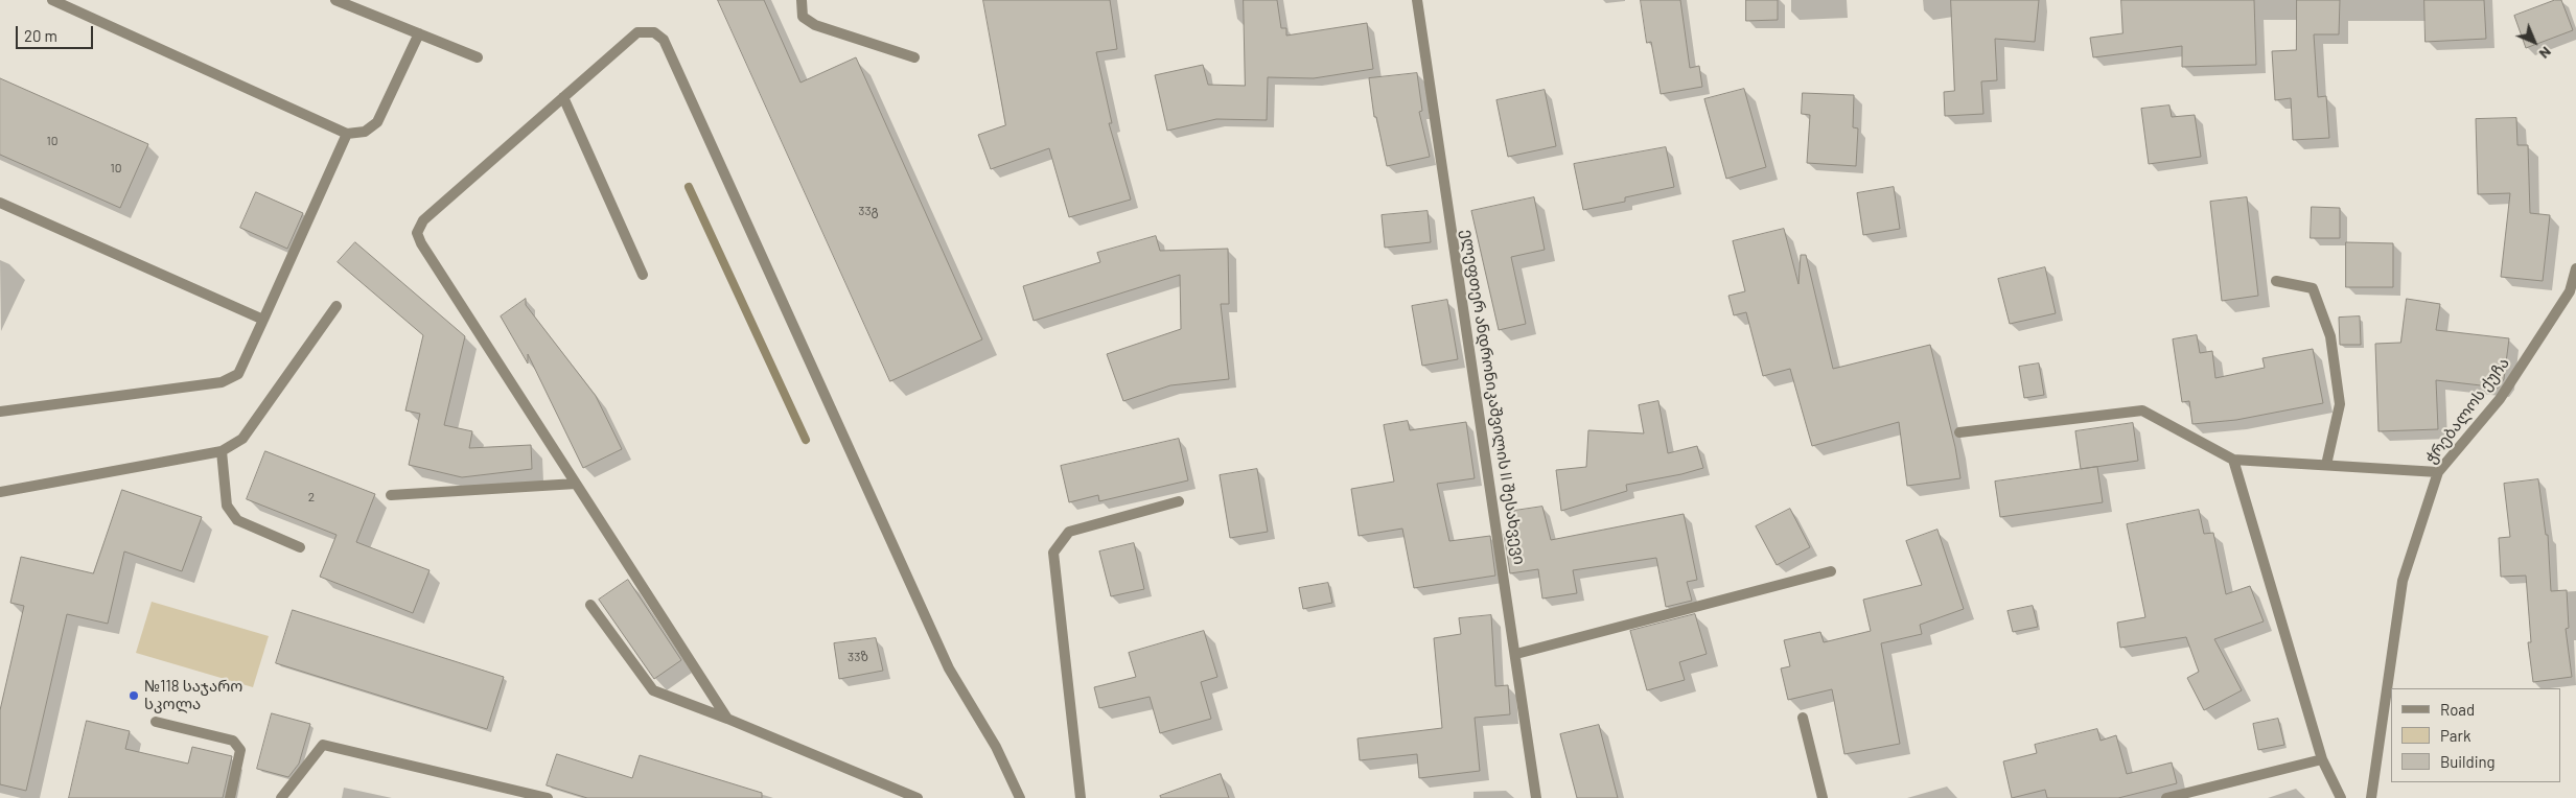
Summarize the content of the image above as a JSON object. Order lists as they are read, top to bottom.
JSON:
{
  "streets": {
    "street": ["ელეფთერ ანდრონიკაშვილის II შესახვევი", "ჭრებალოს ქუჩა"]
  },
  "places": ["№118 საჯარო სკოლა"],
  "house_numbers": [
    "10",
    "10",
    "33გ",
    "2",
    "33ზ"
  ],
  "legend": ["Road", "Park", "Building"],
  "scale_bar": "20 m",
  "north": "bottom right"
}
